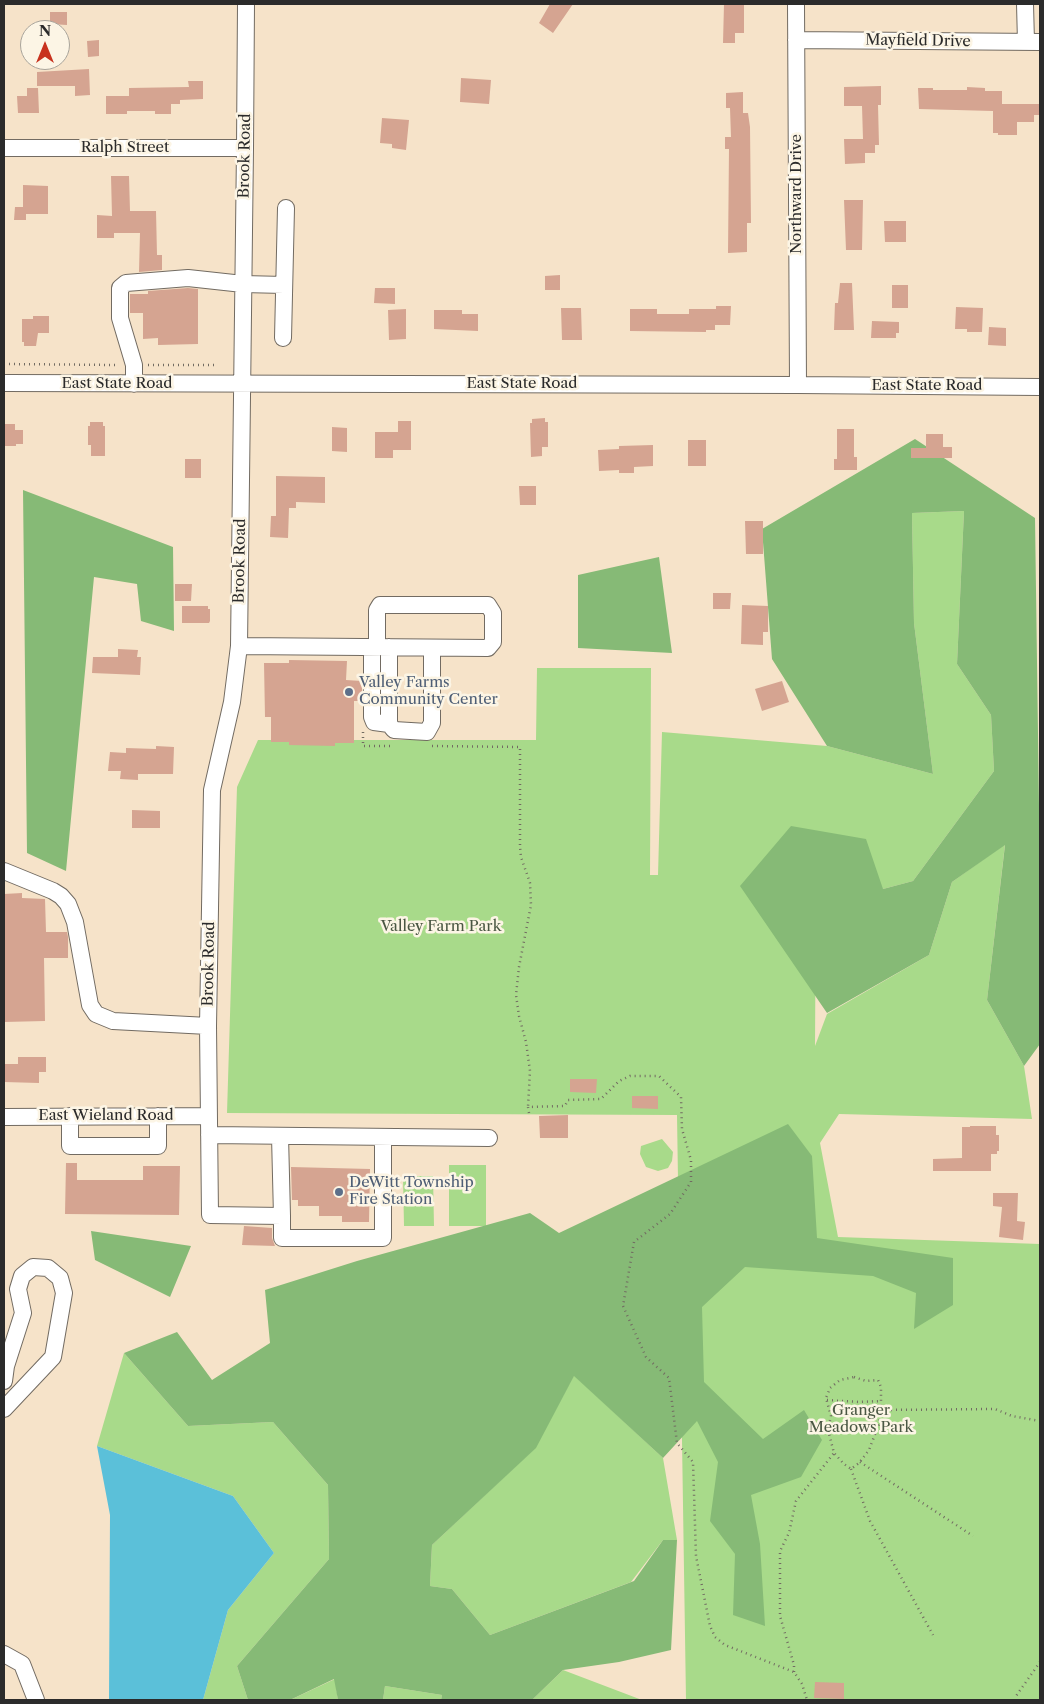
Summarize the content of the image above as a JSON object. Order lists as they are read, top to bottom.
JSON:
{
  "streets": {
    "street": [
      "Mayfield Drive",
      "Ralph Street",
      "Brook Road",
      "Northward Drive",
      "East State Road",
      "East Wieland Road"
    ]
  },
  "crossings": [
    ["Mayfield Drive", "Northward Drive"],
    ["Ralph Street", "Brook Road"],
    ["Brook Road", "East State Road"],
    ["Brook Road", "East Wieland Road"],
    ["Northward Drive", "East State Road"]
  ],
  "parks": ["Valley Farm Park", "Granger Meadows Park"],
  "places": ["Valley Farms Community Center", "DeWitt Township Fire Station"],
  "north": "top"
}
